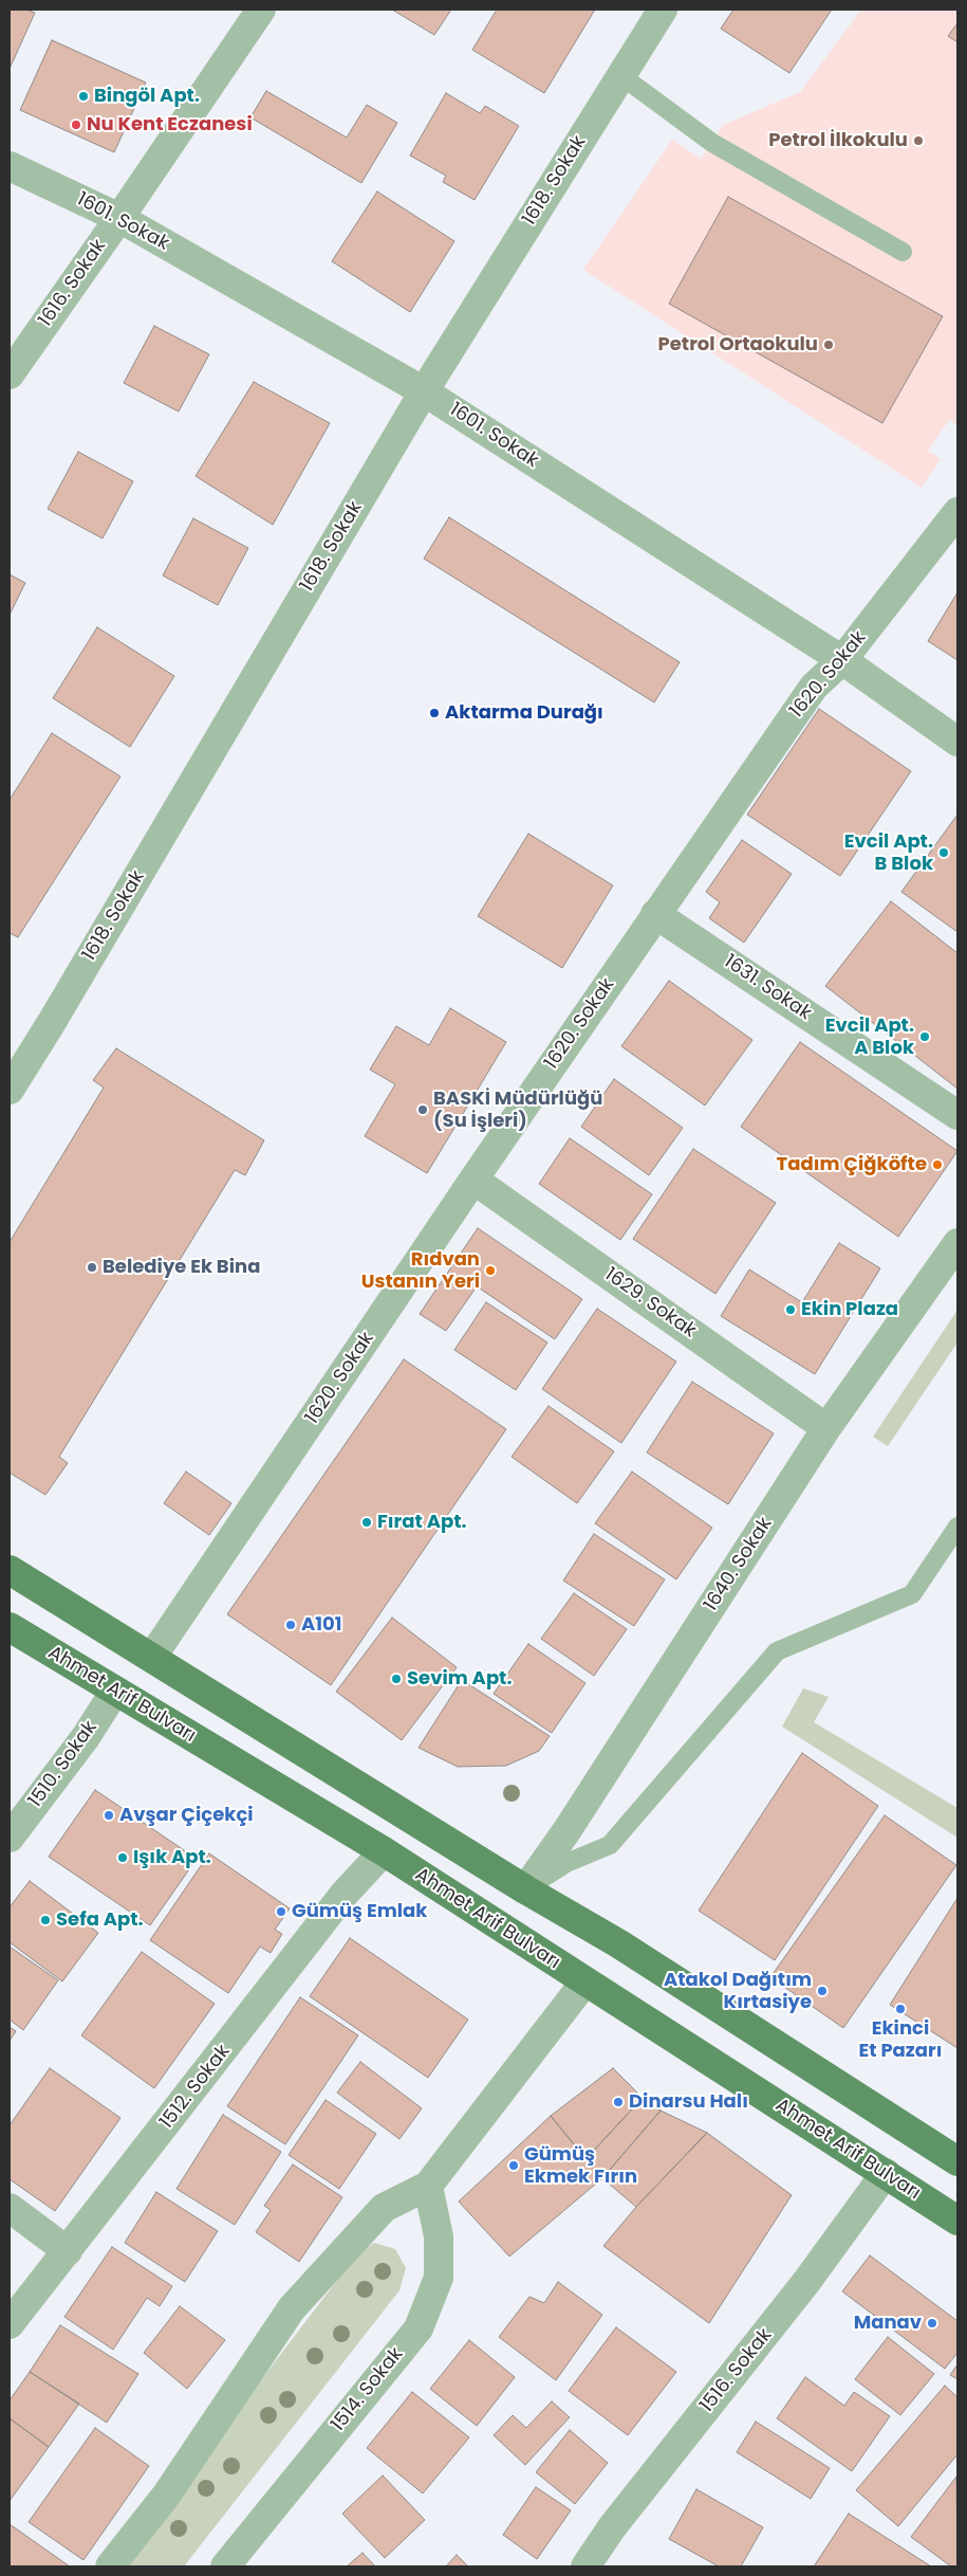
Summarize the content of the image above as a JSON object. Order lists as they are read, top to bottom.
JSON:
{
  "streets": {
    "main road": ["Ahmet Arif Bulvarı"],
    "street": [
      "1618. Sokak",
      "1601. Sokak",
      "1616. Sokak",
      "1620. Sokak",
      "1631. Sokak",
      "1629. Sokak",
      "1640. Sokak",
      "1510. Sokak",
      "1512. Sokak",
      "1516. Sokak",
      "1514. Sokak"
    ]
  },
  "crossings": [
    ["1618. Sokak", "1601. Sokak"],
    ["1601. Sokak", "1616. Sokak"],
    ["1601. Sokak", "1620. Sokak"],
    ["1620. Sokak", "1631. Sokak"],
    ["1620. Sokak", "1629. Sokak"],
    ["1629. Sokak", "1640. Sokak"],
    ["Ahmet Arif Bulvarı", "1510. Sokak"],
    ["Ahmet Arif Bulvarı", "1512. Sokak"],
    ["Ahmet Arif Bulvarı", "1516. Sokak"]
  ],
  "places": [
    "Bingöl Apt.",
    "Nu Kent Eczanesi",
    "Petrol İlkokulu",
    "Petrol Ortaokulu",
    "Aktarma Durağı",
    "Evcil Apt. B Blok",
    "Evcil Apt. A Blok",
    "BASKİ Müdürlüğü (Su İşleri)",
    "Tadım Çiğköfte",
    "Belediye Ek Bina",
    "Rıdvan Ustanın Yeri",
    "Ekin Plaza",
    "Fırat Apt.",
    "A101",
    "Sevim Apt.",
    "Avşar Çiçekçi",
    "Işık Apt.",
    "Gümüş Emlak",
    "Sefa Apt.",
    "Atakol Dağıtım Kırtasiye",
    "Ekinci Et Pazarı",
    "Dinarsu Halı",
    "Gümüş Ekmek Fırın",
    "Manav"
  ]
}
